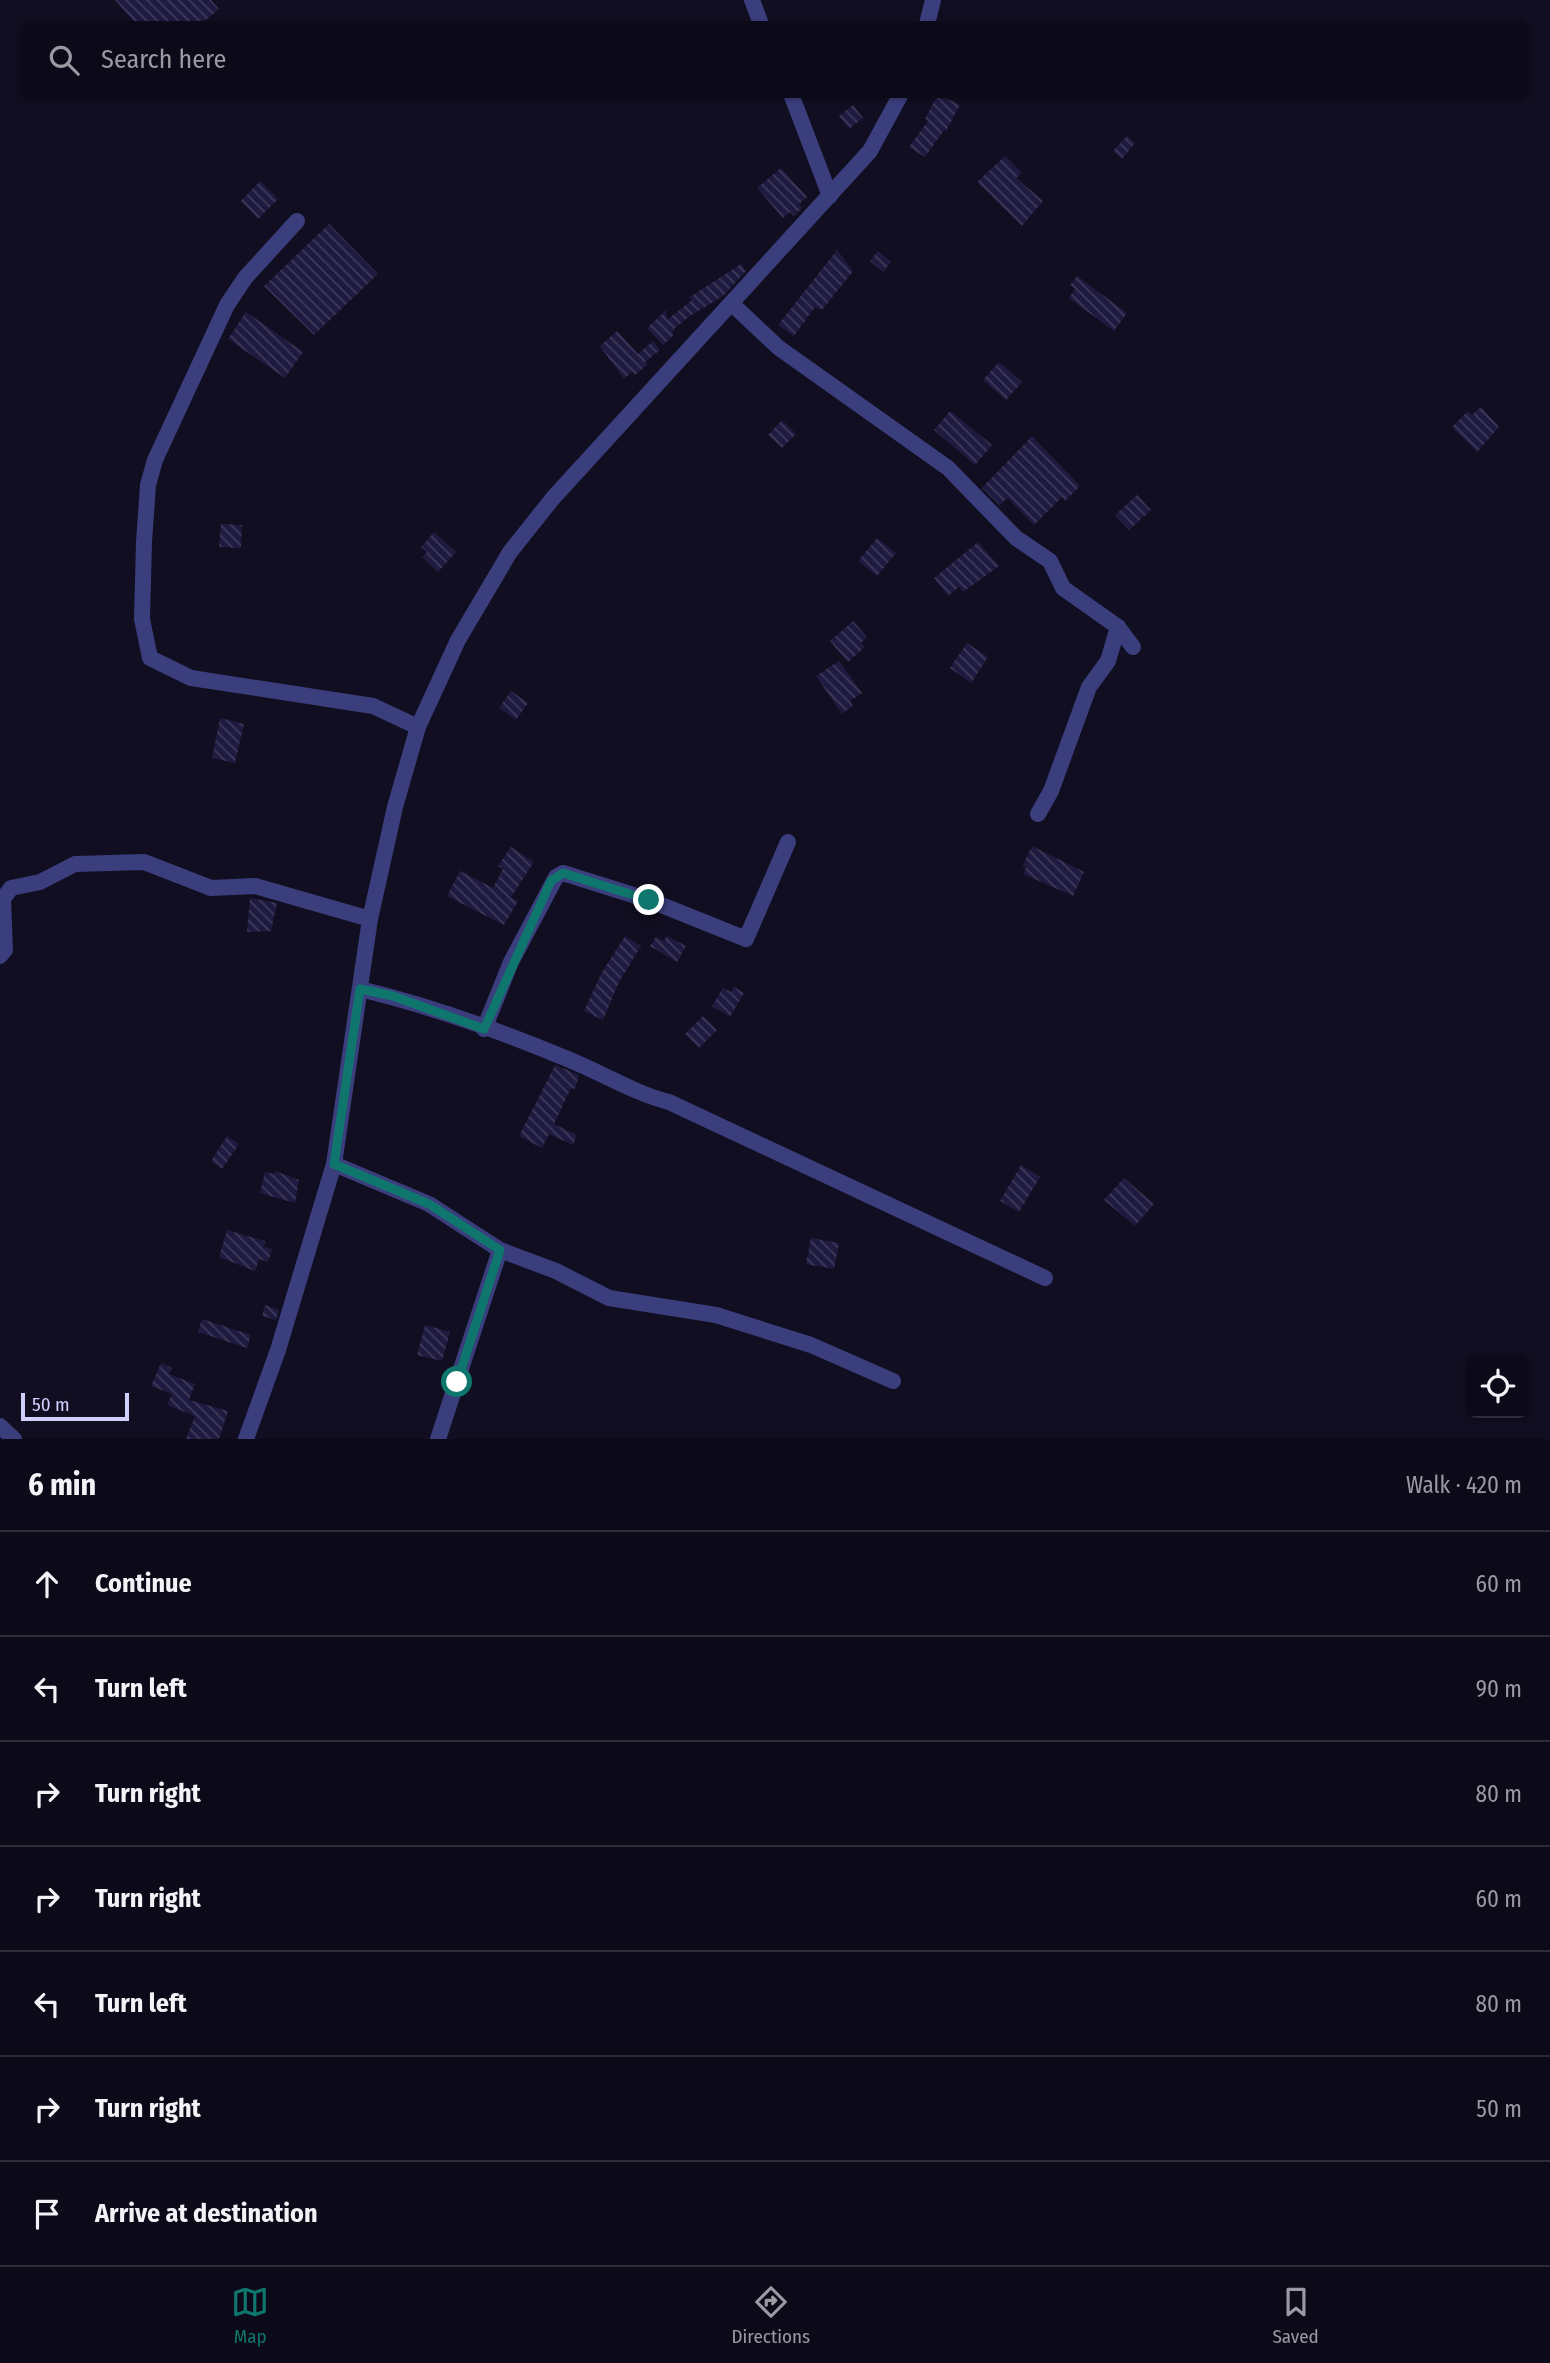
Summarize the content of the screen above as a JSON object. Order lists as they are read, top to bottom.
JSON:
{
  "scale_bar": "50 m",
  "page": {
    "search": "Search here",
    "scale": "50 m",
    "heading": ["6 min", "Walk · 420 m"],
    "list": [
      ["Continue", "60 m"],
      ["Turn left", "90 m"],
      ["Turn right", "80 m"],
      ["Turn right", "60 m"],
      ["Turn left", "80 m"],
      ["Turn right", "50 m"],
      "Arrive at destination"
    ],
    "nav": ["Map", "Directions", "Saved"]
  }
}
